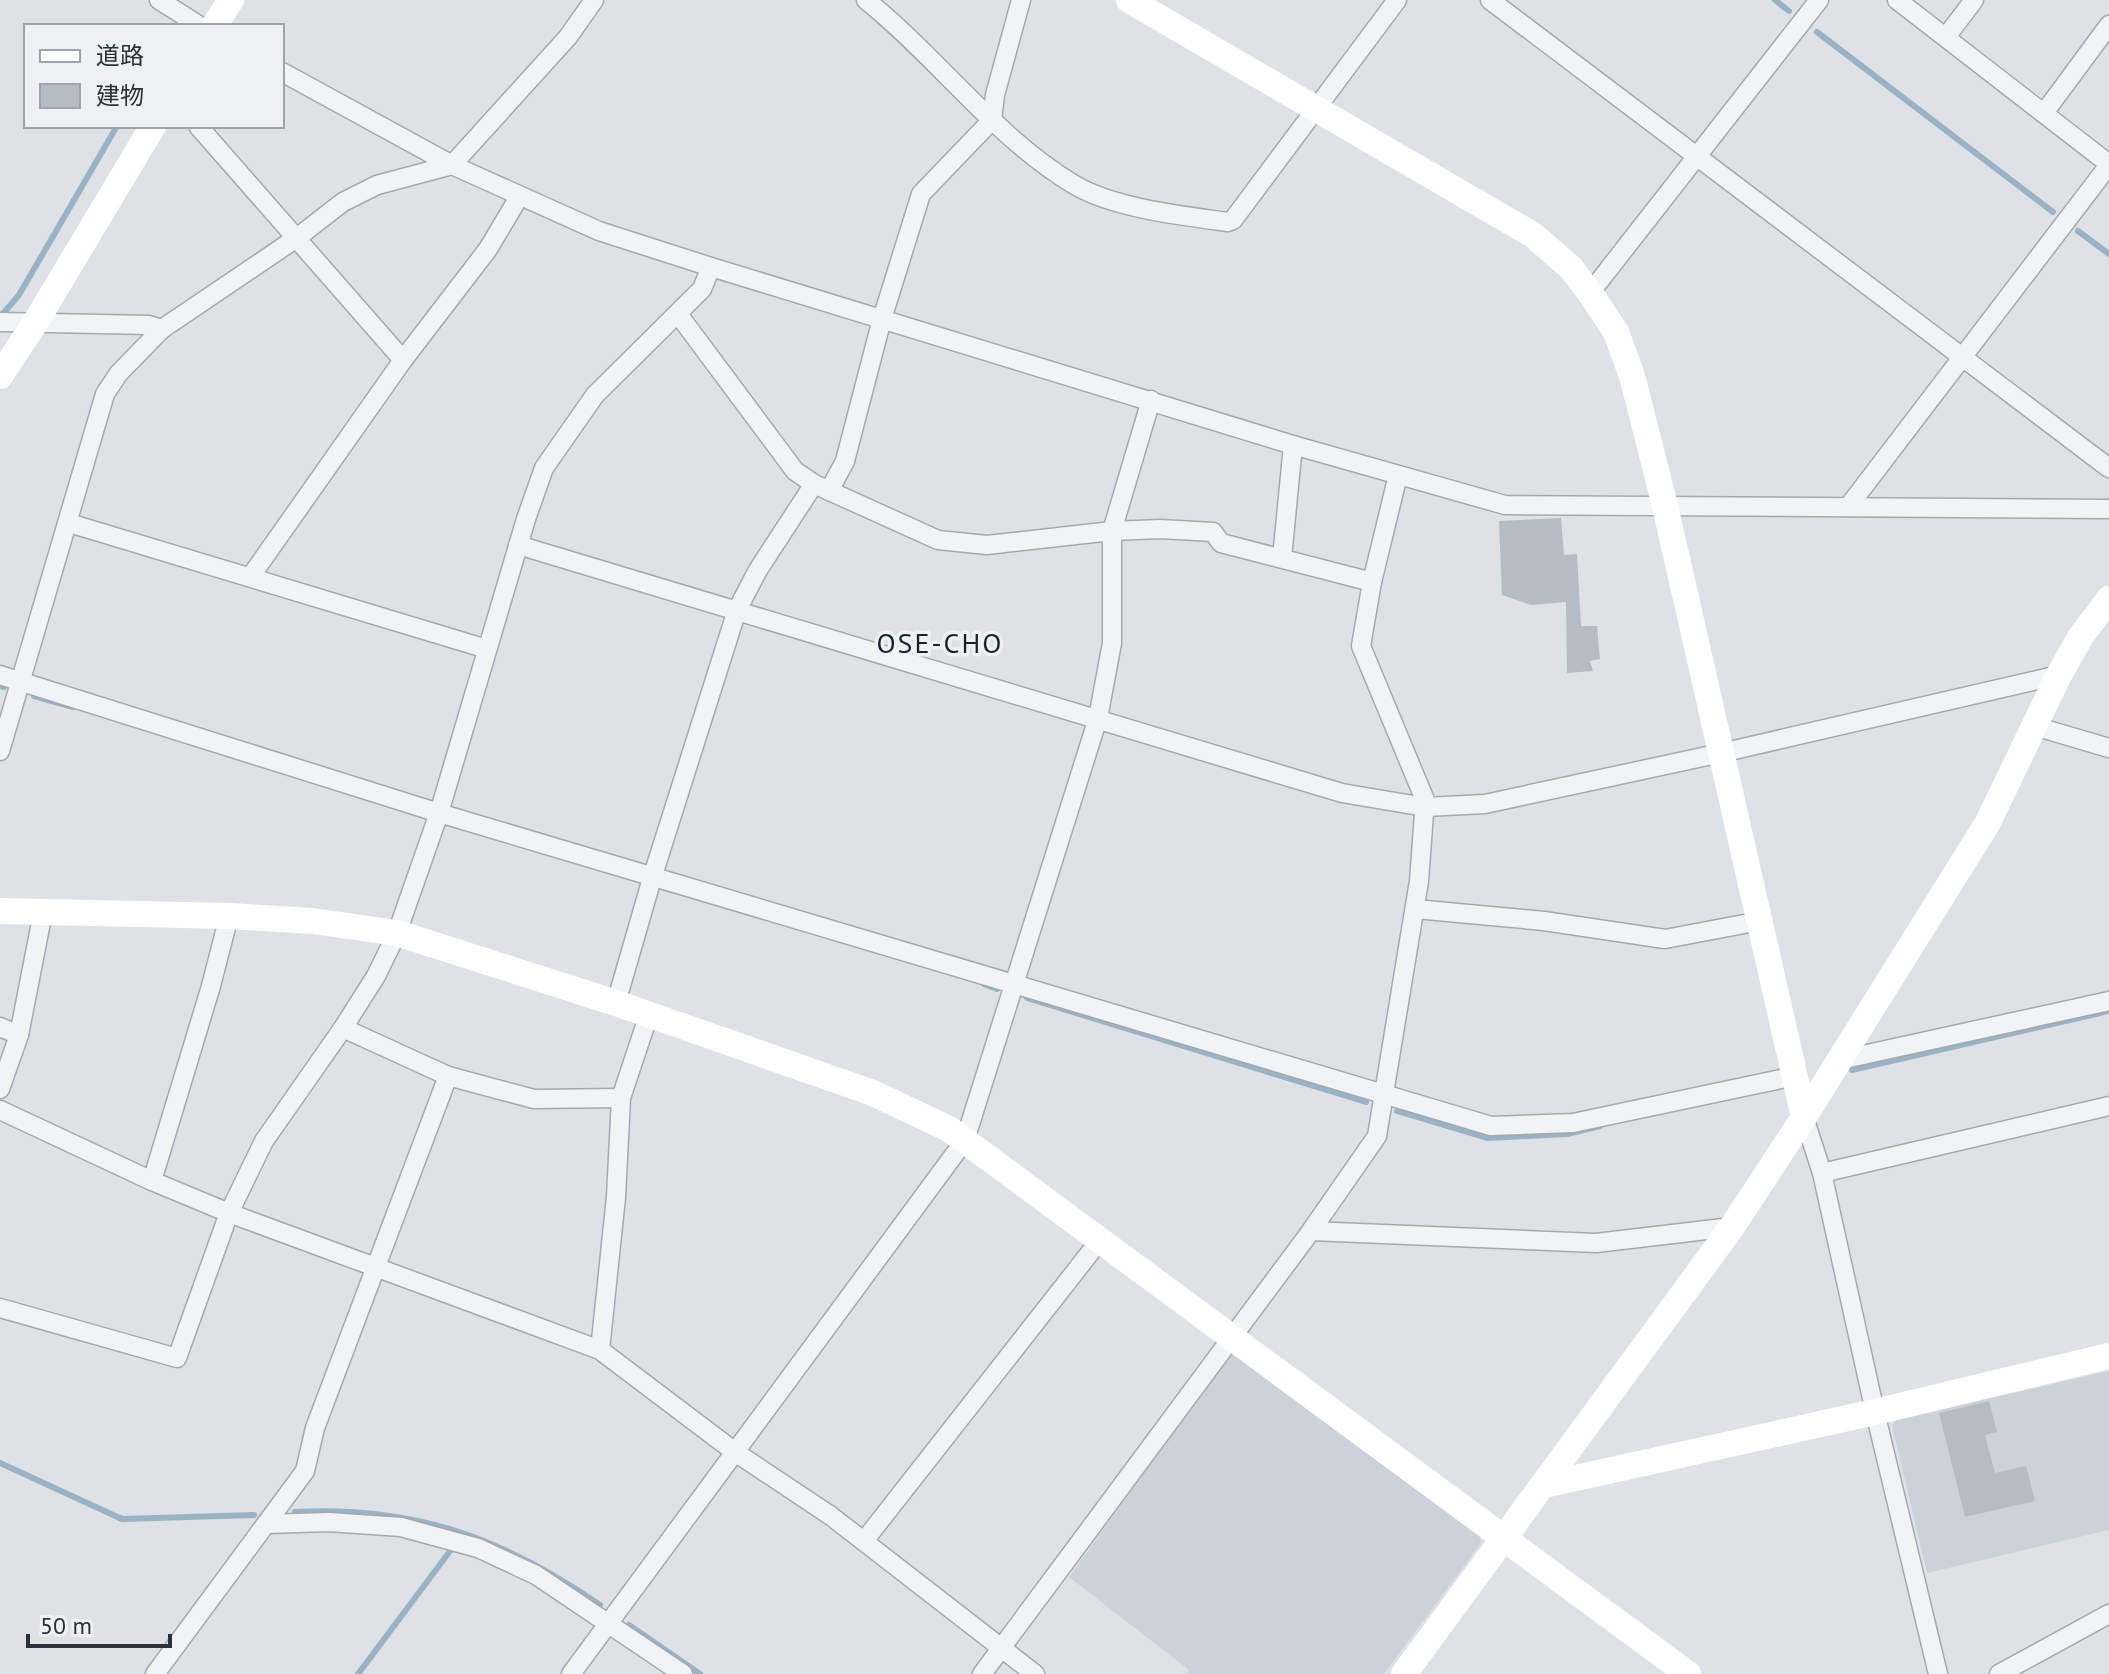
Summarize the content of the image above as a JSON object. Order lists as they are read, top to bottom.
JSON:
{
  "districts": ["OSE-CHO"],
  "legend": ["道路", "建物"],
  "scale_bar": "50 m"
}
